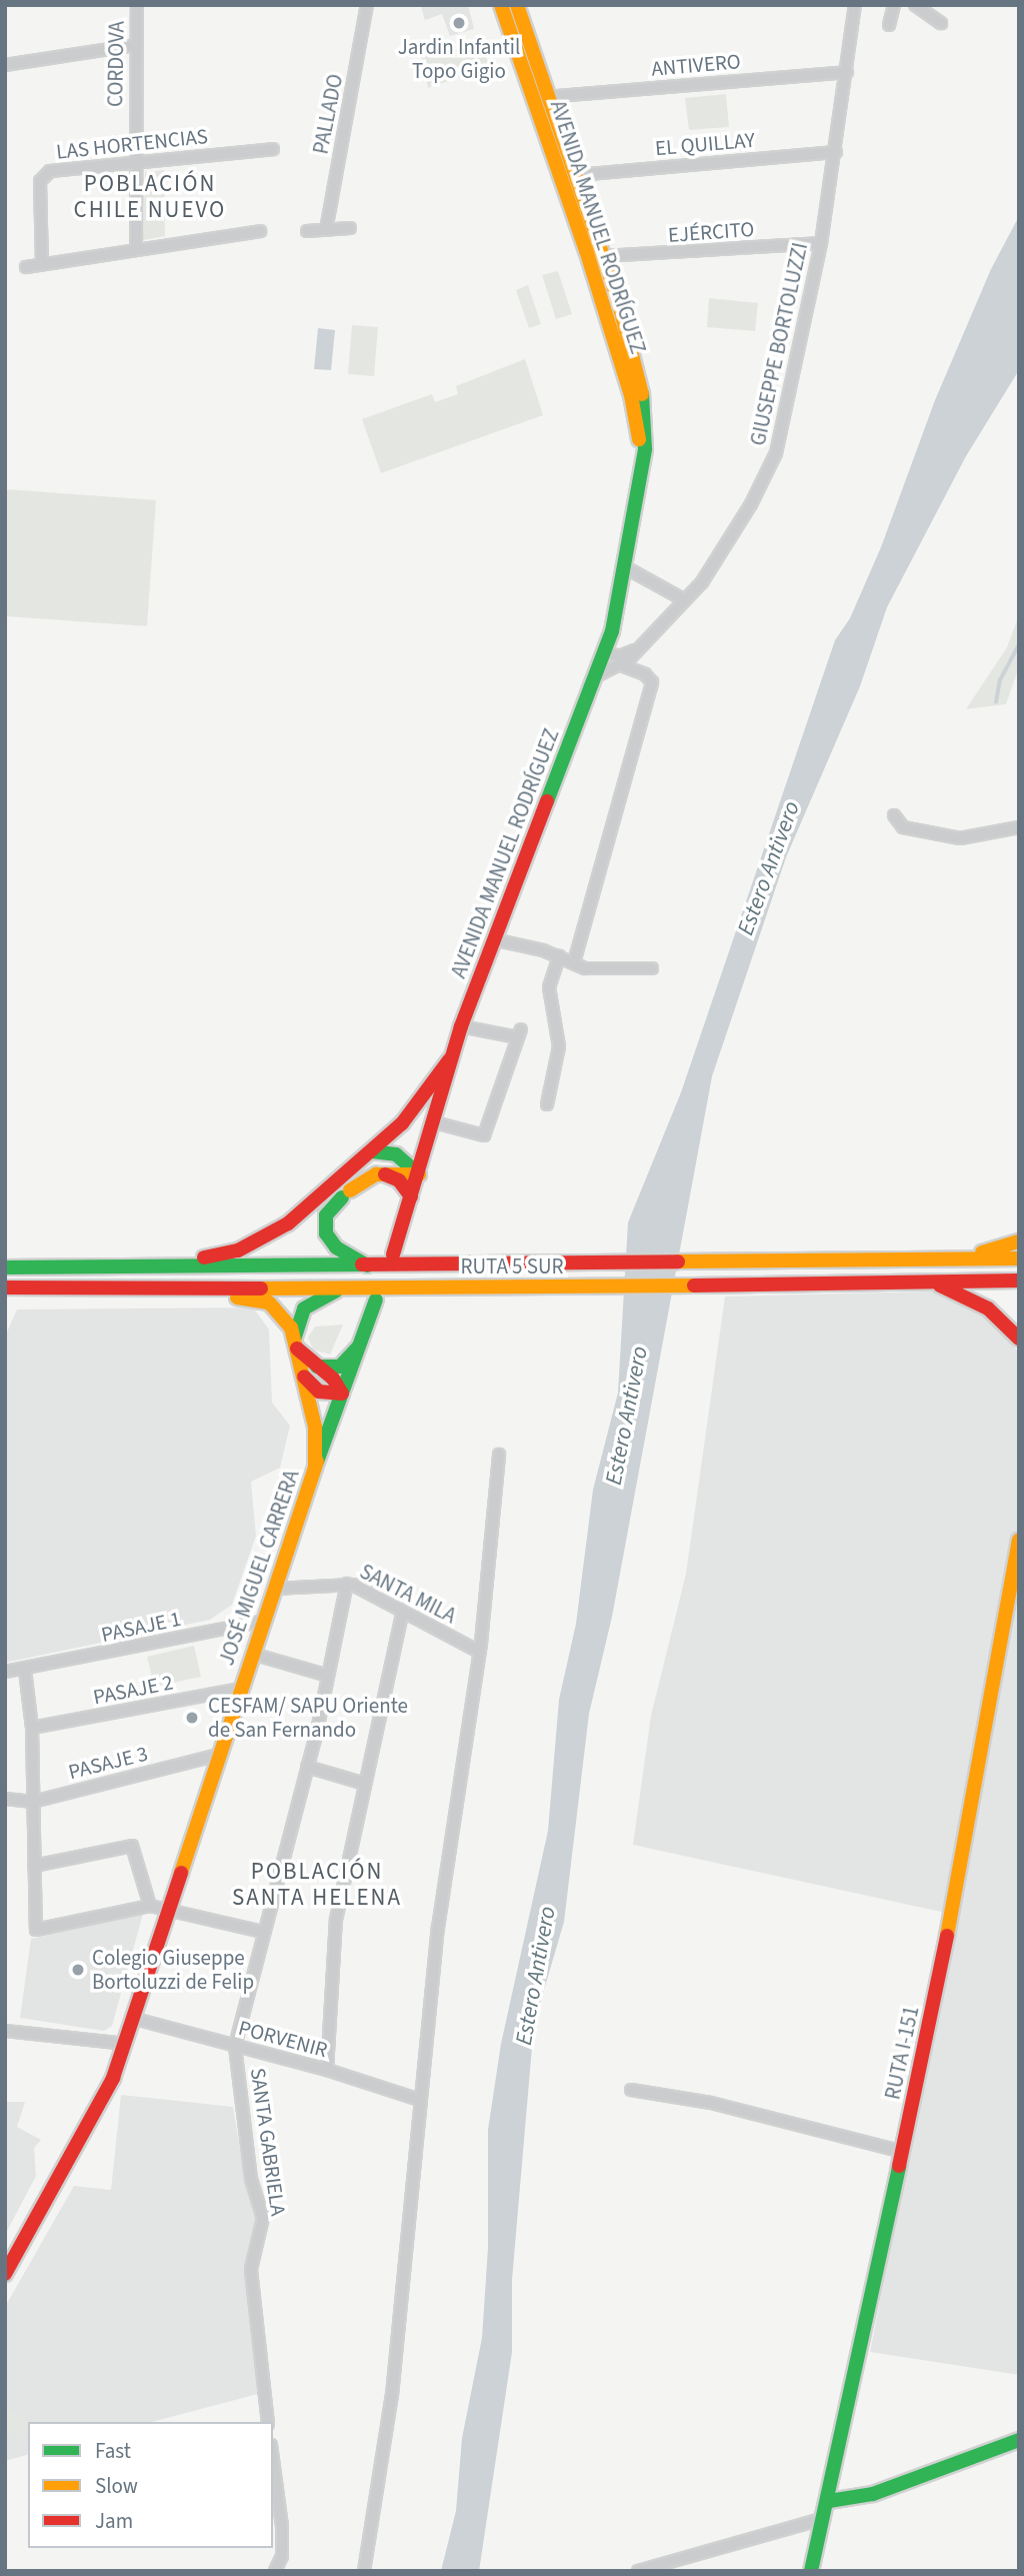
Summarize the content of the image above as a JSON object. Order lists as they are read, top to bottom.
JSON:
{
  "streets": {
    "main road": [
      "AVENIDA MANUEL RODRÍGUEZ",
      "RUTA 5 SUR",
      "JOSÉ MIGUEL CARRERA",
      "RUTA I-151"
    ],
    "street": [
      "CORDOVA",
      "ANTIVERO",
      "PALLADO",
      "LAS HORTENCIAS",
      "EL QUILLAY",
      "EJÉRCITO",
      "GIUSEPPE BORTOLUZZI",
      "SANTA MILA",
      "PASAJE 1",
      "PASAJE 2",
      "PASAJE 3",
      "PORVENIR",
      "SANTA GABRIELA"
    ]
  },
  "crossings": [
    ["CORDOVA", "LAS HORTENCIAS"],
    ["ANTIVERO", "AVENIDA MANUEL RODRÍGUEZ"],
    ["ANTIVERO", "GIUSEPPE BORTOLUZZI"],
    ["EL QUILLAY", "AVENIDA MANUEL RODRÍGUEZ"],
    ["EL QUILLAY", "GIUSEPPE BORTOLUZZI"],
    ["AVENIDA MANUEL RODRÍGUEZ", "EJÉRCITO"],
    ["AVENIDA MANUEL RODRÍGUEZ", "GIUSEPPE BORTOLUZZI"],
    ["EJÉRCITO", "GIUSEPPE BORTOLUZZI"],
    ["JOSÉ MIGUEL CARRERA", "SANTA MILA"],
    ["JOSÉ MIGUEL CARRERA", "PASAJE 1"],
    ["JOSÉ MIGUEL CARRERA", "PASAJE 2"],
    ["JOSÉ MIGUEL CARRERA", "PASAJE 3"],
    ["JOSÉ MIGUEL CARRERA", "PORVENIR"],
    ["SANTA MILA", "SANTA GABRIELA"],
    ["PORVENIR", "SANTA GABRIELA"]
  ],
  "districts": ["POBLACIÓN CHILE NUEVO", "POBLACIÓN SANTA HELENA"],
  "water": ["Estero Antivero"],
  "places": ["Jardin Infantil Topo Gigio", "CESFAM/ SAPU Oriente de San Fernando", "Colegio Giuseppe Bortoluzzi de Felip"],
  "legend": ["Fast", "Slow", "Jam"]
}
